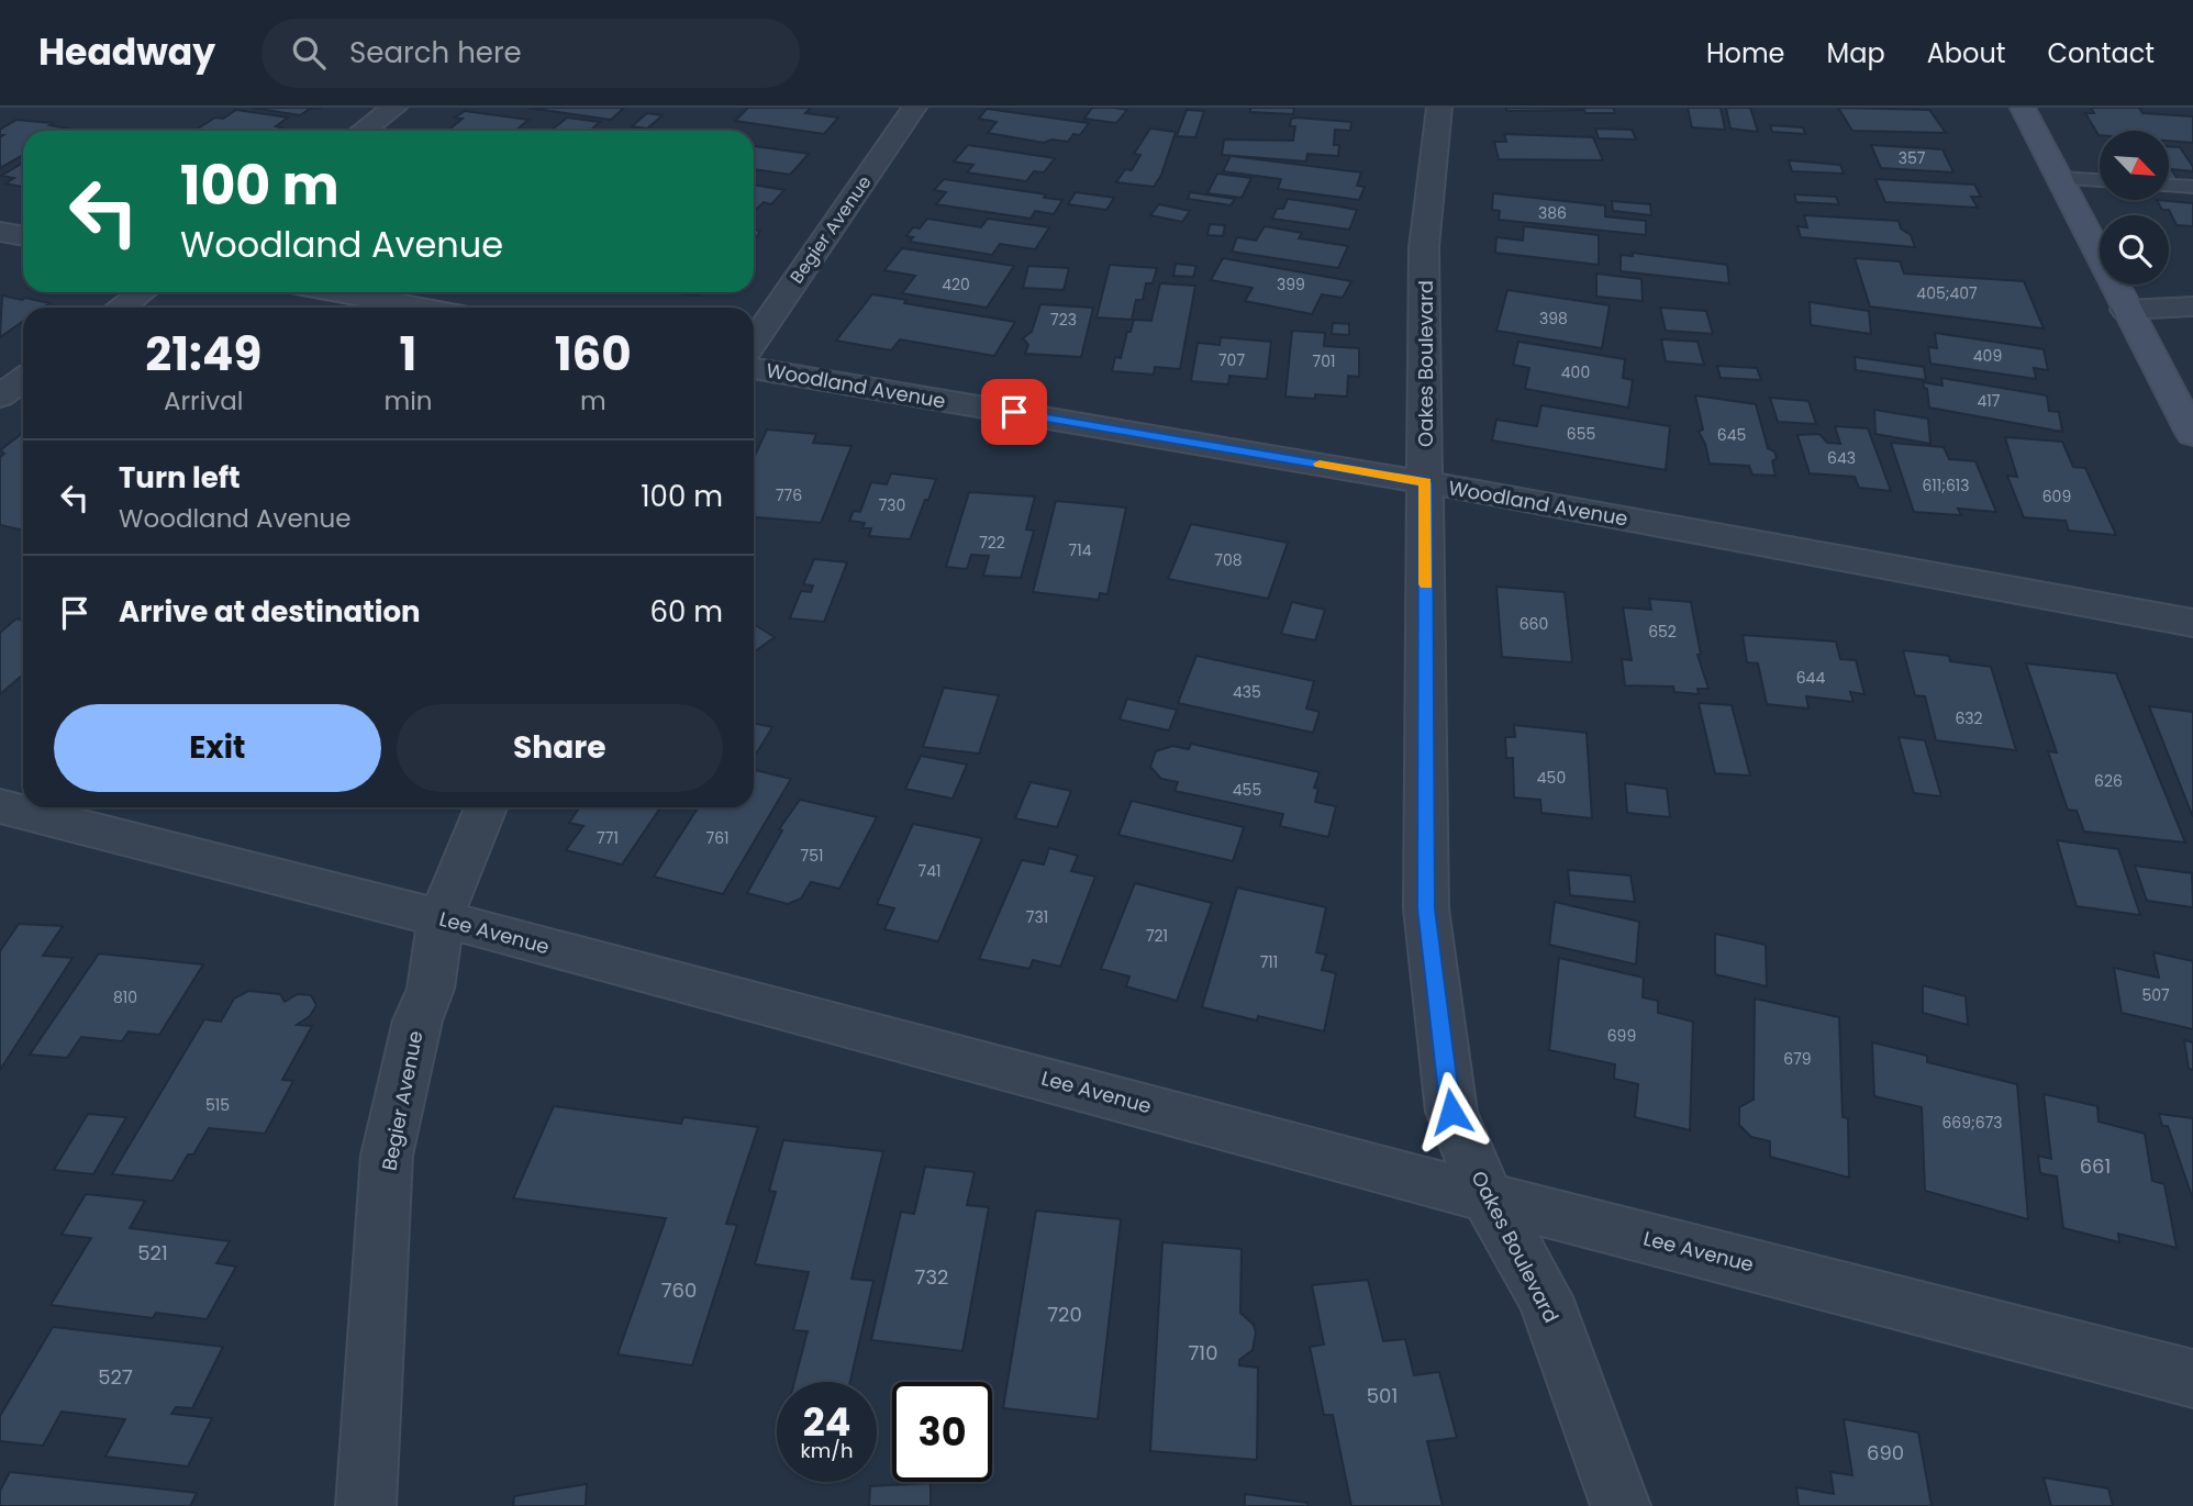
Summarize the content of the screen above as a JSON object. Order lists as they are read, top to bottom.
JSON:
{
  "streets": {
    "street": [
      "Begier Avenue",
      "Oakes Boulevard",
      "Woodland Avenue",
      "Lee Avenue"
    ]
  },
  "crossings": [
    ["Begier Avenue", "Lee Avenue"],
    ["Oakes Boulevard", "Woodland Avenue"],
    ["Oakes Boulevard", "Lee Avenue"]
  ],
  "house_numbers": [
    "357",
    "386",
    "420",
    "399",
    "405;407",
    "398",
    "723",
    "409",
    "707",
    "701",
    "400",
    "417",
    "655",
    "645",
    "643",
    "611;613",
    "776",
    "609",
    "730",
    "722",
    "714",
    "708",
    "660",
    "652",
    "644",
    "435",
    "632",
    "450",
    "626",
    "455",
    "771",
    "761",
    "751",
    "741",
    "731",
    "721",
    "711",
    "507",
    "810",
    "699",
    "679",
    "515",
    "669;673",
    "661",
    "521",
    "732",
    "760",
    "720",
    "710",
    "527",
    "501",
    "690"
  ],
  "north": "bottom right",
  "page": {
    "header": "Headway",
    "search": "Search here",
    "nav": [
      "Home",
      "Map",
      "About",
      "Contact"
    ],
    "turn": ["100 m", "Woodland Avenue"],
    "eta": [
      "21:49",
      "Arrival",
      "1",
      "min",
      "160",
      "m"
    ],
    "list": [
      {
        "name": "Turn left",
        "note": "Woodland Avenue",
        "value": "100 m"
      },
      {
        "name": "Arrive at destination",
        "value": "60 m"
      }
    ],
    "buttons": ["Exit", "Share"],
    "speed": "24 km/h",
    "limit": "30"
  }
}
